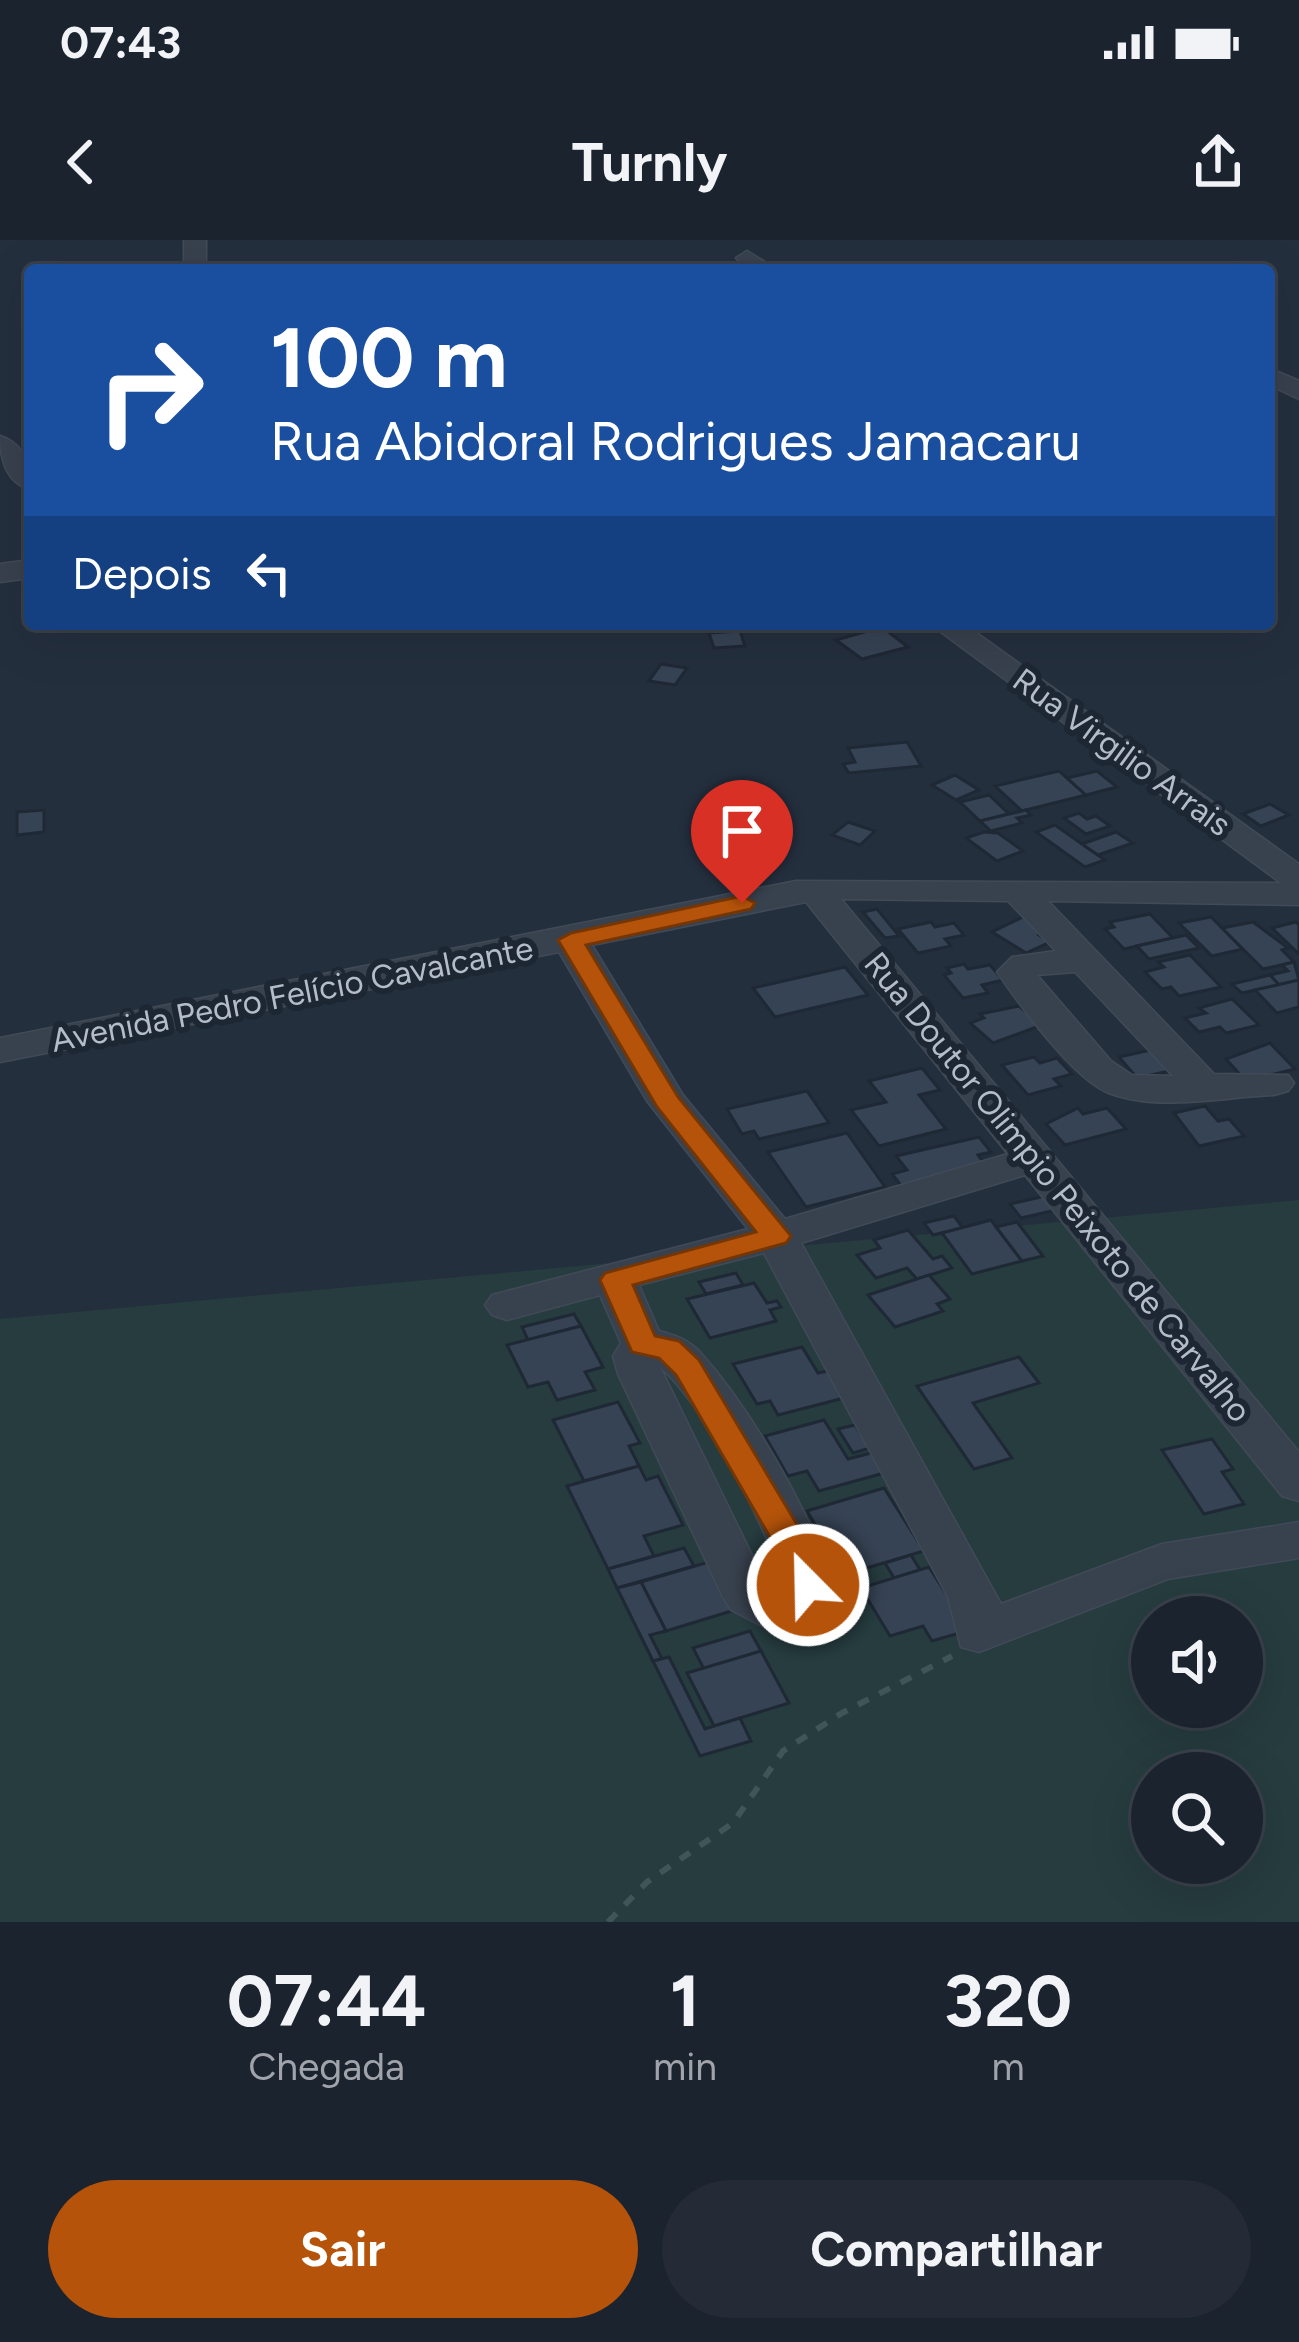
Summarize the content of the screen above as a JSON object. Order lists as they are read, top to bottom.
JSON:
{
  "streets": {
    "street": ["Rua Virgilio Arrais", "Avenida Pedro Felício Cavalcante", "Rua Doutor Olimpio Peixoto de Carvalho"]
  },
  "crossings": [
    ["Rua Virgilio Arrais", "Avenida Pedro Felício Cavalcante"],
    ["Avenida Pedro Felício Cavalcante", "Rua Doutor Olimpio Peixoto de Carvalho"]
  ],
  "page": {
    "status": "07:43",
    "header": "Turnly",
    "turn": ["100 m", "Rua Abidoral Rodrigues Jamacaru"],
    "then": "Depois",
    "eta": [
      "07:44",
      "Chegada",
      "1",
      "min",
      "320",
      "m"
    ],
    "buttons": ["Sair", "Compartilhar"]
  }
}
